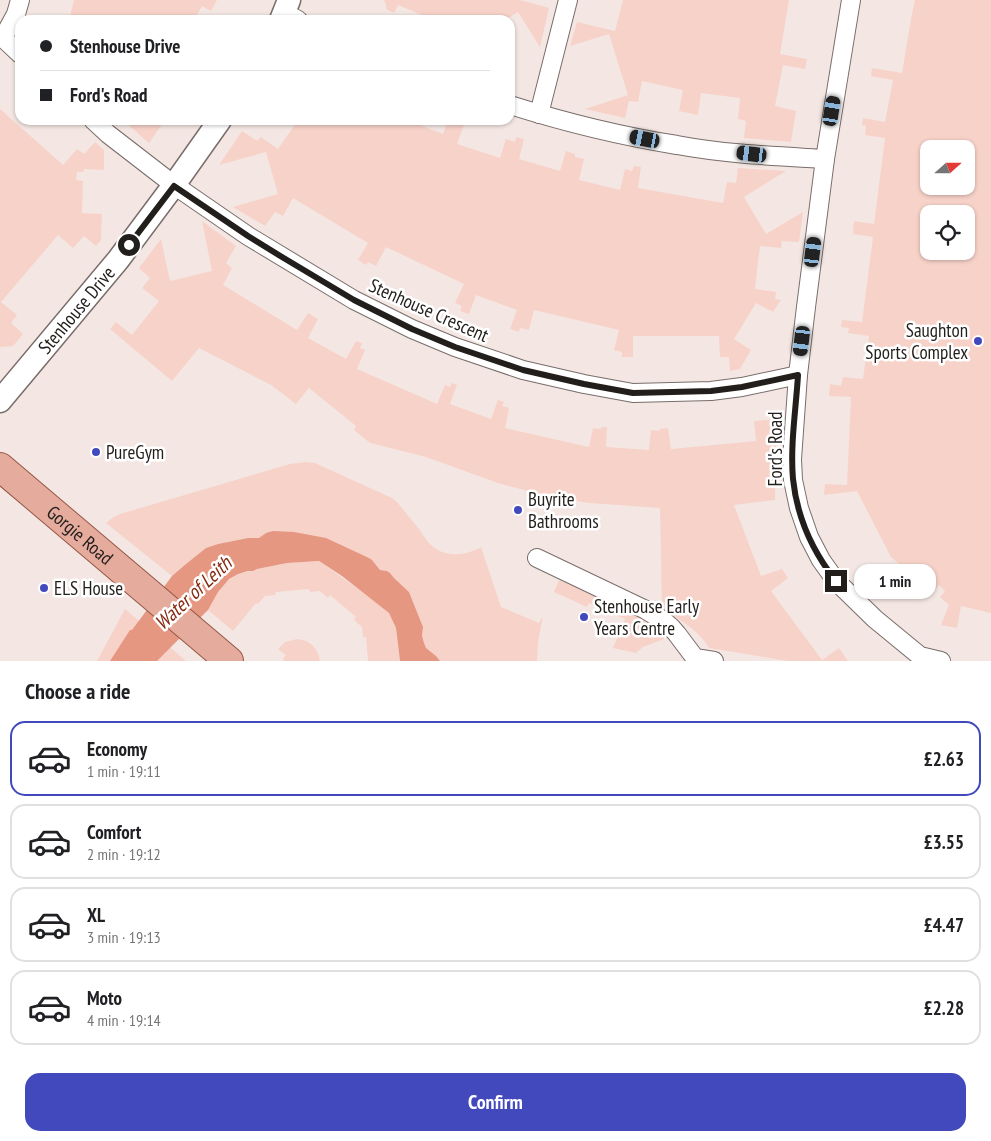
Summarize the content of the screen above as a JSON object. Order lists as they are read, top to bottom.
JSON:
{
  "streets": {
    "main road": ["Gorgie Road"],
    "street": ["Stenhouse Drive", "Stenhouse Crescent", "Ford's Road"]
  },
  "crossings": [
    ["Stenhouse Drive", "Stenhouse Crescent"],
    ["Stenhouse Crescent", "Ford's Road"]
  ],
  "water": ["Water of Leith"],
  "places": [
    "Saughton Sports Complex",
    "PureGym",
    "Buyrite Bathrooms",
    "ELS House",
    "Stenhouse Early Years Centre"
  ],
  "north": "right",
  "page": {
    "banner": ["Stenhouse Drive", "Ford's Road"],
    "bubble": "1 min",
    "heading": "Choose a ride",
    "list": [
      {
        "name": "Economy",
        "note": "1 min · 19:11",
        "value": "£2.63"
      },
      {
        "name": "Comfort",
        "note": "2 min · 19:12",
        "value": "£3.55"
      },
      {
        "name": "XL",
        "note": "3 min · 19:13",
        "value": "£4.47"
      },
      {
        "name": "Moto",
        "note": "4 min · 19:14",
        "value": "£2.28"
      }
    ],
    "buttons": "Confirm"
  }
}
